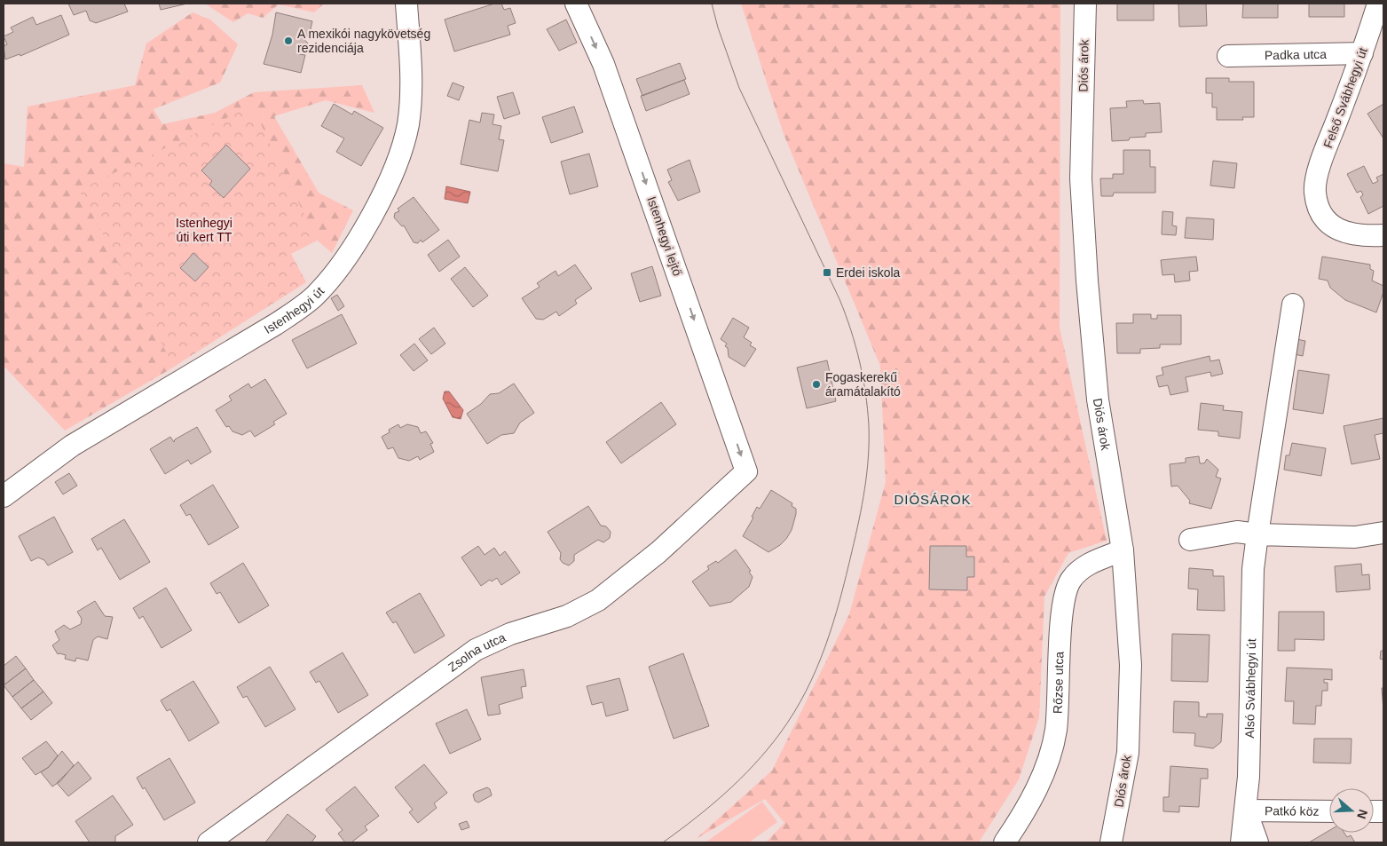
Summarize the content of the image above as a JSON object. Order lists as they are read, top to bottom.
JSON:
{
  "streets": {
    "street": [
      "Padka utca",
      "Diós árok",
      "Felső Svábhegyi út",
      "Istenhegyi lejtő",
      "Istenhegyi út",
      "Zsolna utca",
      "Rőzse utca",
      "Alsó Svábhegyi út",
      "Patkó köz"
    ]
  },
  "crossings": [
    ["Padka utca", "Felső Svábhegyi út"],
    ["Diós árok", "Rőzse utca"],
    ["Istenhegyi lejtő", "Zsolna utca"],
    ["Alsó Svábhegyi út", "Patkó köz"]
  ],
  "one_way": ["Istenhegyi lejtő"],
  "districts": ["DIÓSÁROK"],
  "parks": ["Istenhegyi úti kert TT"],
  "places": {
    "other": ["A mexikói nagykövetség rezidenciája", "Fogaskerekű áramátalakító"],
    "transit": ["Erdei iskola"]
  },
  "north": "right"
}
